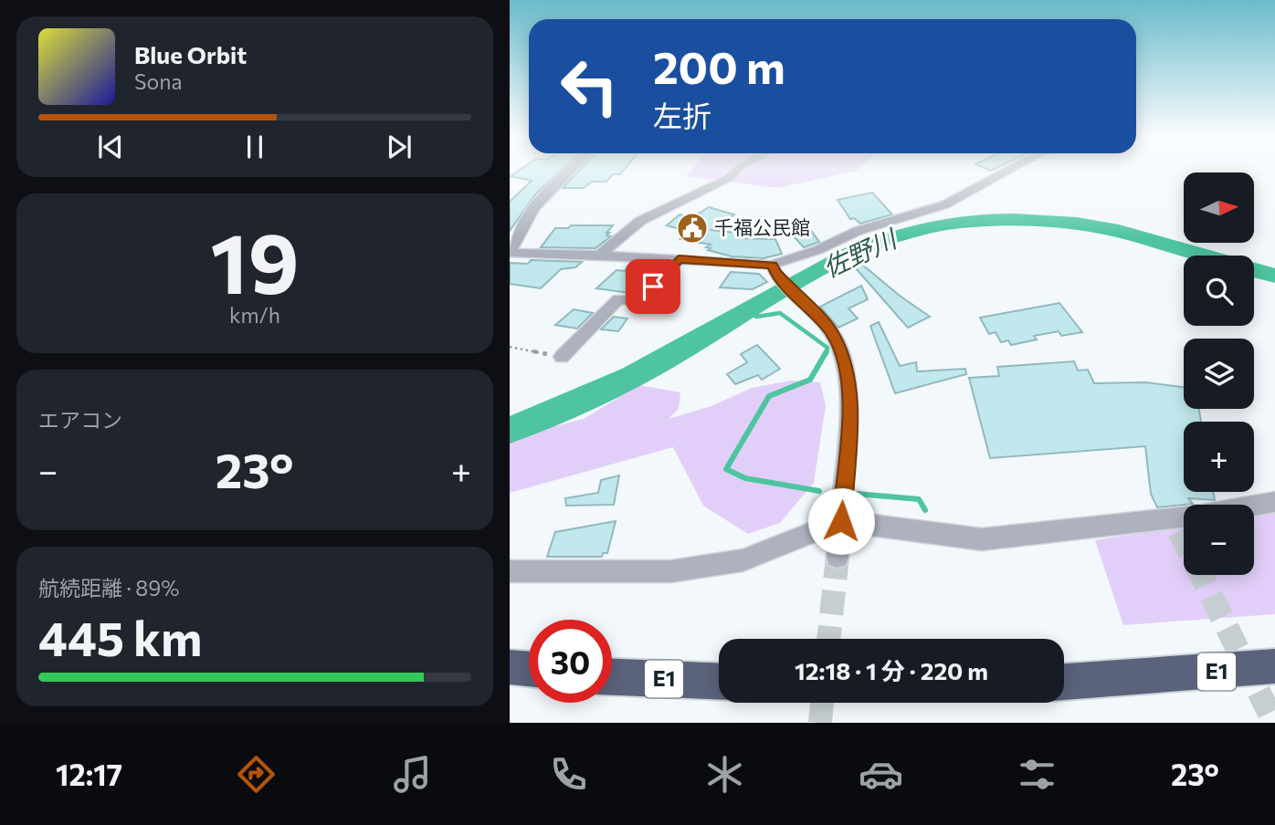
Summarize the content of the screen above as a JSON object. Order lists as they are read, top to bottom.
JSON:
{
  "streets": {
    "highway": ["E1"]
  },
  "water": ["佐野川"],
  "places": {
    "public building": ["千福公民館"]
  },
  "north": "right",
  "page": {
    "turn": ["200 m", "左折"],
    "song": ["Blue Orbit", "Sona"],
    "map_buttons": ["+", "−"],
    "tile": [
      ["19", "km/h"],
      "エアコン",
      ["航続距離 · 89%", "445 km"]
    ],
    "heat": ["−", "23°", "+"],
    "limit": "30",
    "trip": "12:18 · 1 分 · 220 m",
    "tabs": ["12:17", "23°"]
  }
}
